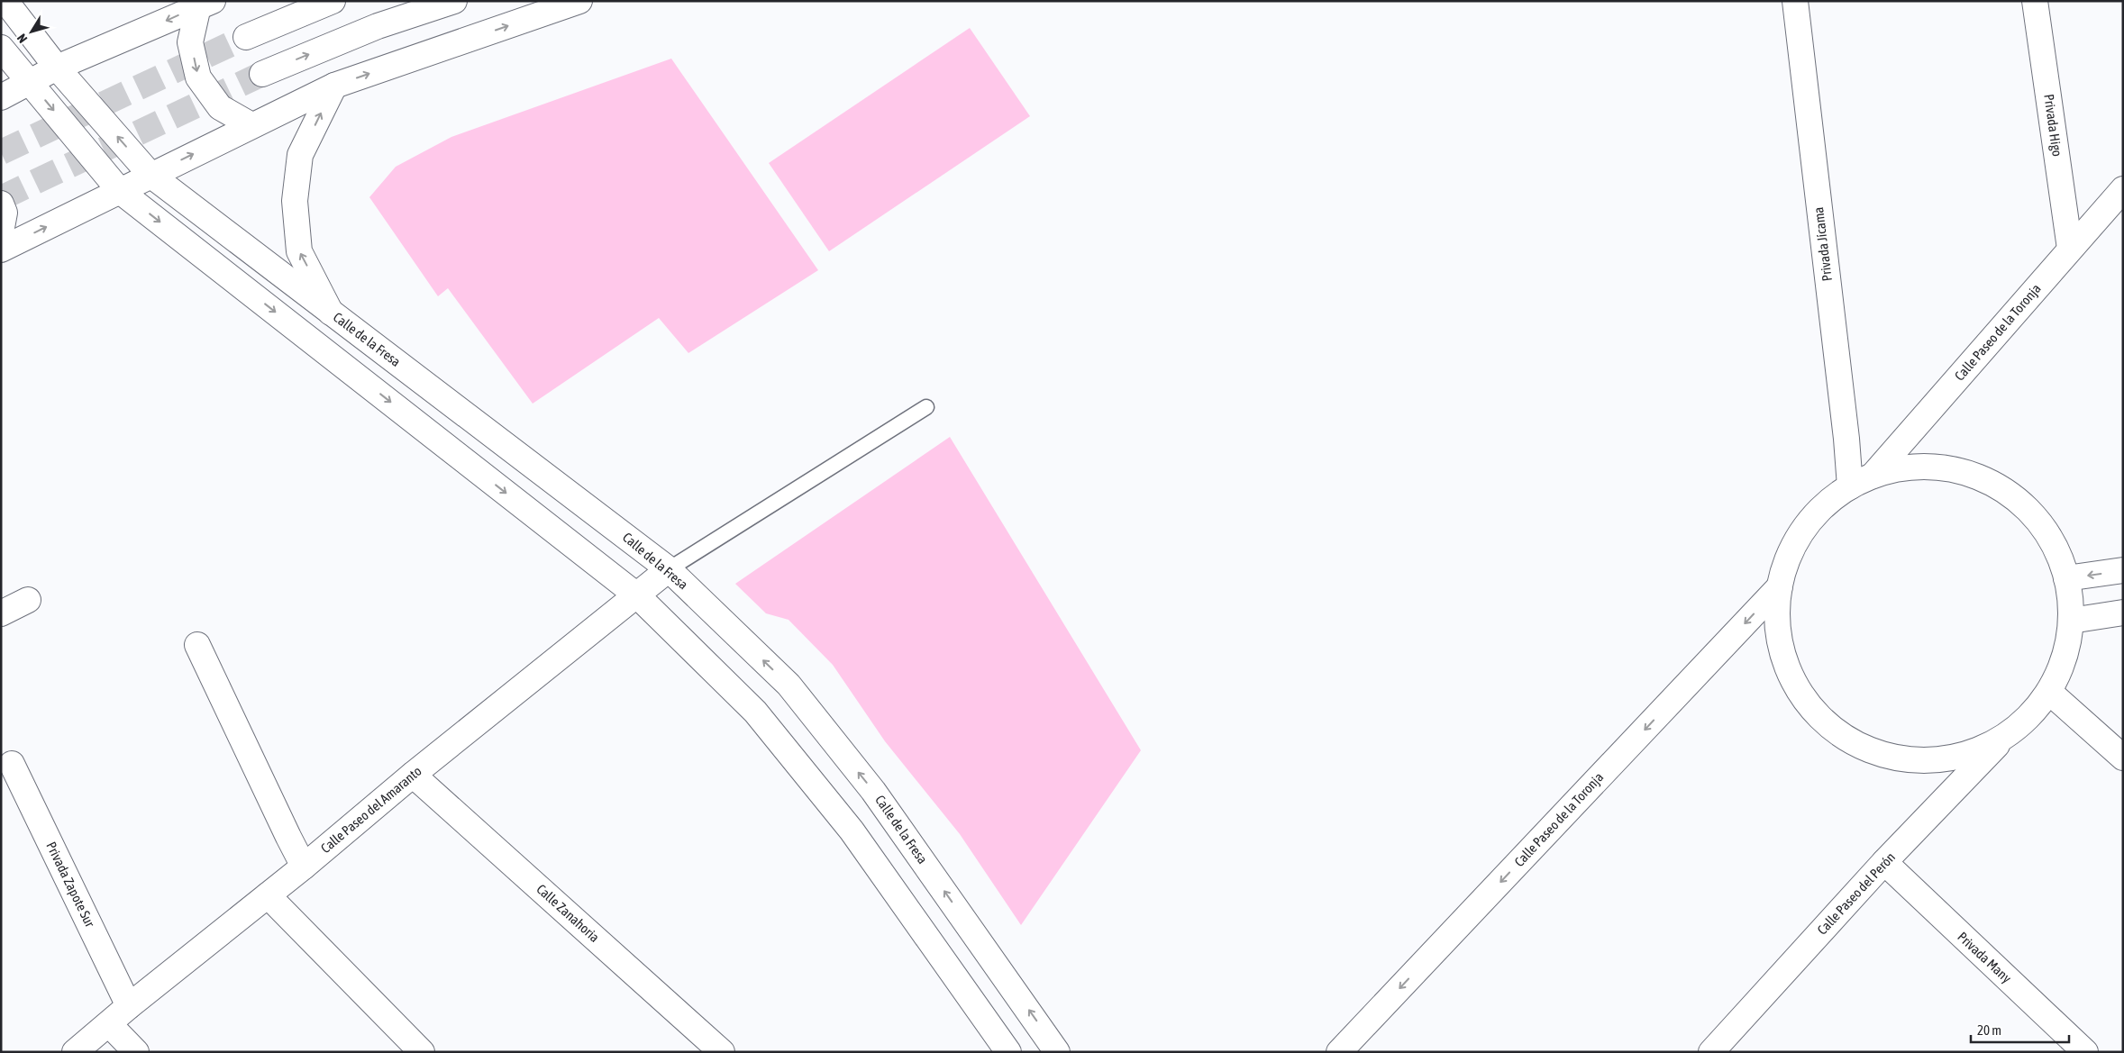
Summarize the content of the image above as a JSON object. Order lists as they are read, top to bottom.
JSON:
{
  "streets": {
    "street": [
      "Privada Higo",
      "Privada Jícama",
      "Calle Paseo de la Toronja",
      "Calle de la Fresa",
      "Calle Paseo del Amaranto",
      "Privada Zapote Sur",
      "Calle Paseo del Perón",
      "Calle Zanahoria",
      "Privada Many"
    ]
  },
  "crossings": [
    ["Privada Higo", "Calle Paseo de la Toronja"],
    ["Calle de la Fresa", "Calle Paseo del Amaranto"],
    ["Calle Paseo del Amaranto", "Privada Zapote Sur"],
    ["Calle Paseo del Amaranto", "Calle Zanahoria"],
    ["Calle Paseo del Perón", "Privada Many"]
  ],
  "one_way": ["Calle Paseo de la Toronja"],
  "scale_bar": "20 m",
  "north": "bottom left"
}
